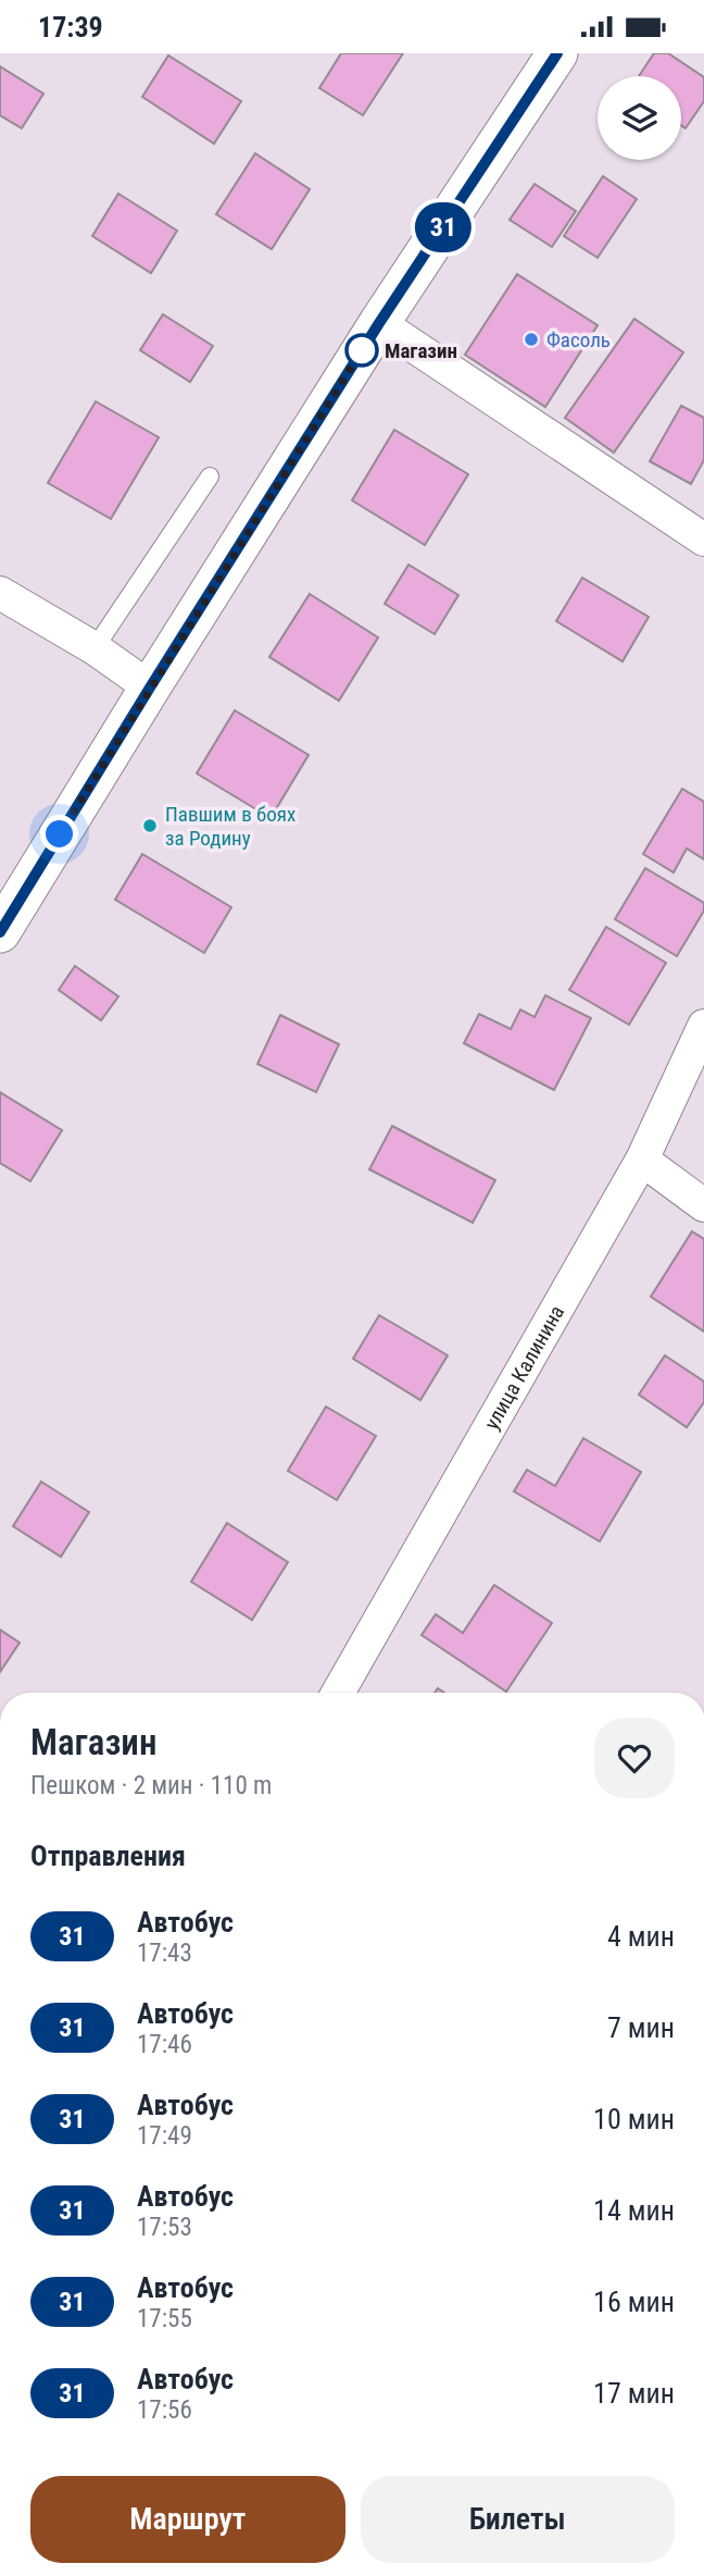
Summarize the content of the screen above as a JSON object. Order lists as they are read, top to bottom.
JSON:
{
  "streets": {
    "street": ["улица Калинина"]
  },
  "places": ["Фасоль", "Магазин", "Павшим в боях за Родину"],
  "lines": ["bus line 31"],
  "page": {
    "status": "17:39",
    "on_map": "31",
    "heading": [
      ["Магазин", "Пешком · 2 мин · 110 m"],
      "Отправления"
    ],
    "list": [
      {
        "mark": "31",
        "name": "Автобус",
        "note": "17:43",
        "value": "4 мин"
      },
      {
        "mark": "31",
        "name": "Автобус",
        "note": "17:46",
        "value": "7 мин"
      },
      {
        "mark": "31",
        "name": "Автобус",
        "note": "17:49",
        "value": "10 мин"
      },
      {
        "mark": "31",
        "name": "Автобус",
        "note": "17:53",
        "value": "14 мин"
      },
      {
        "mark": "31",
        "name": "Автобус",
        "note": "17:55",
        "value": "16 мин"
      },
      {
        "mark": "31",
        "name": "Автобус",
        "note": "17:56",
        "value": "17 мин"
      }
    ],
    "buttons": ["Маршрут", "Билеты"]
  }
}
